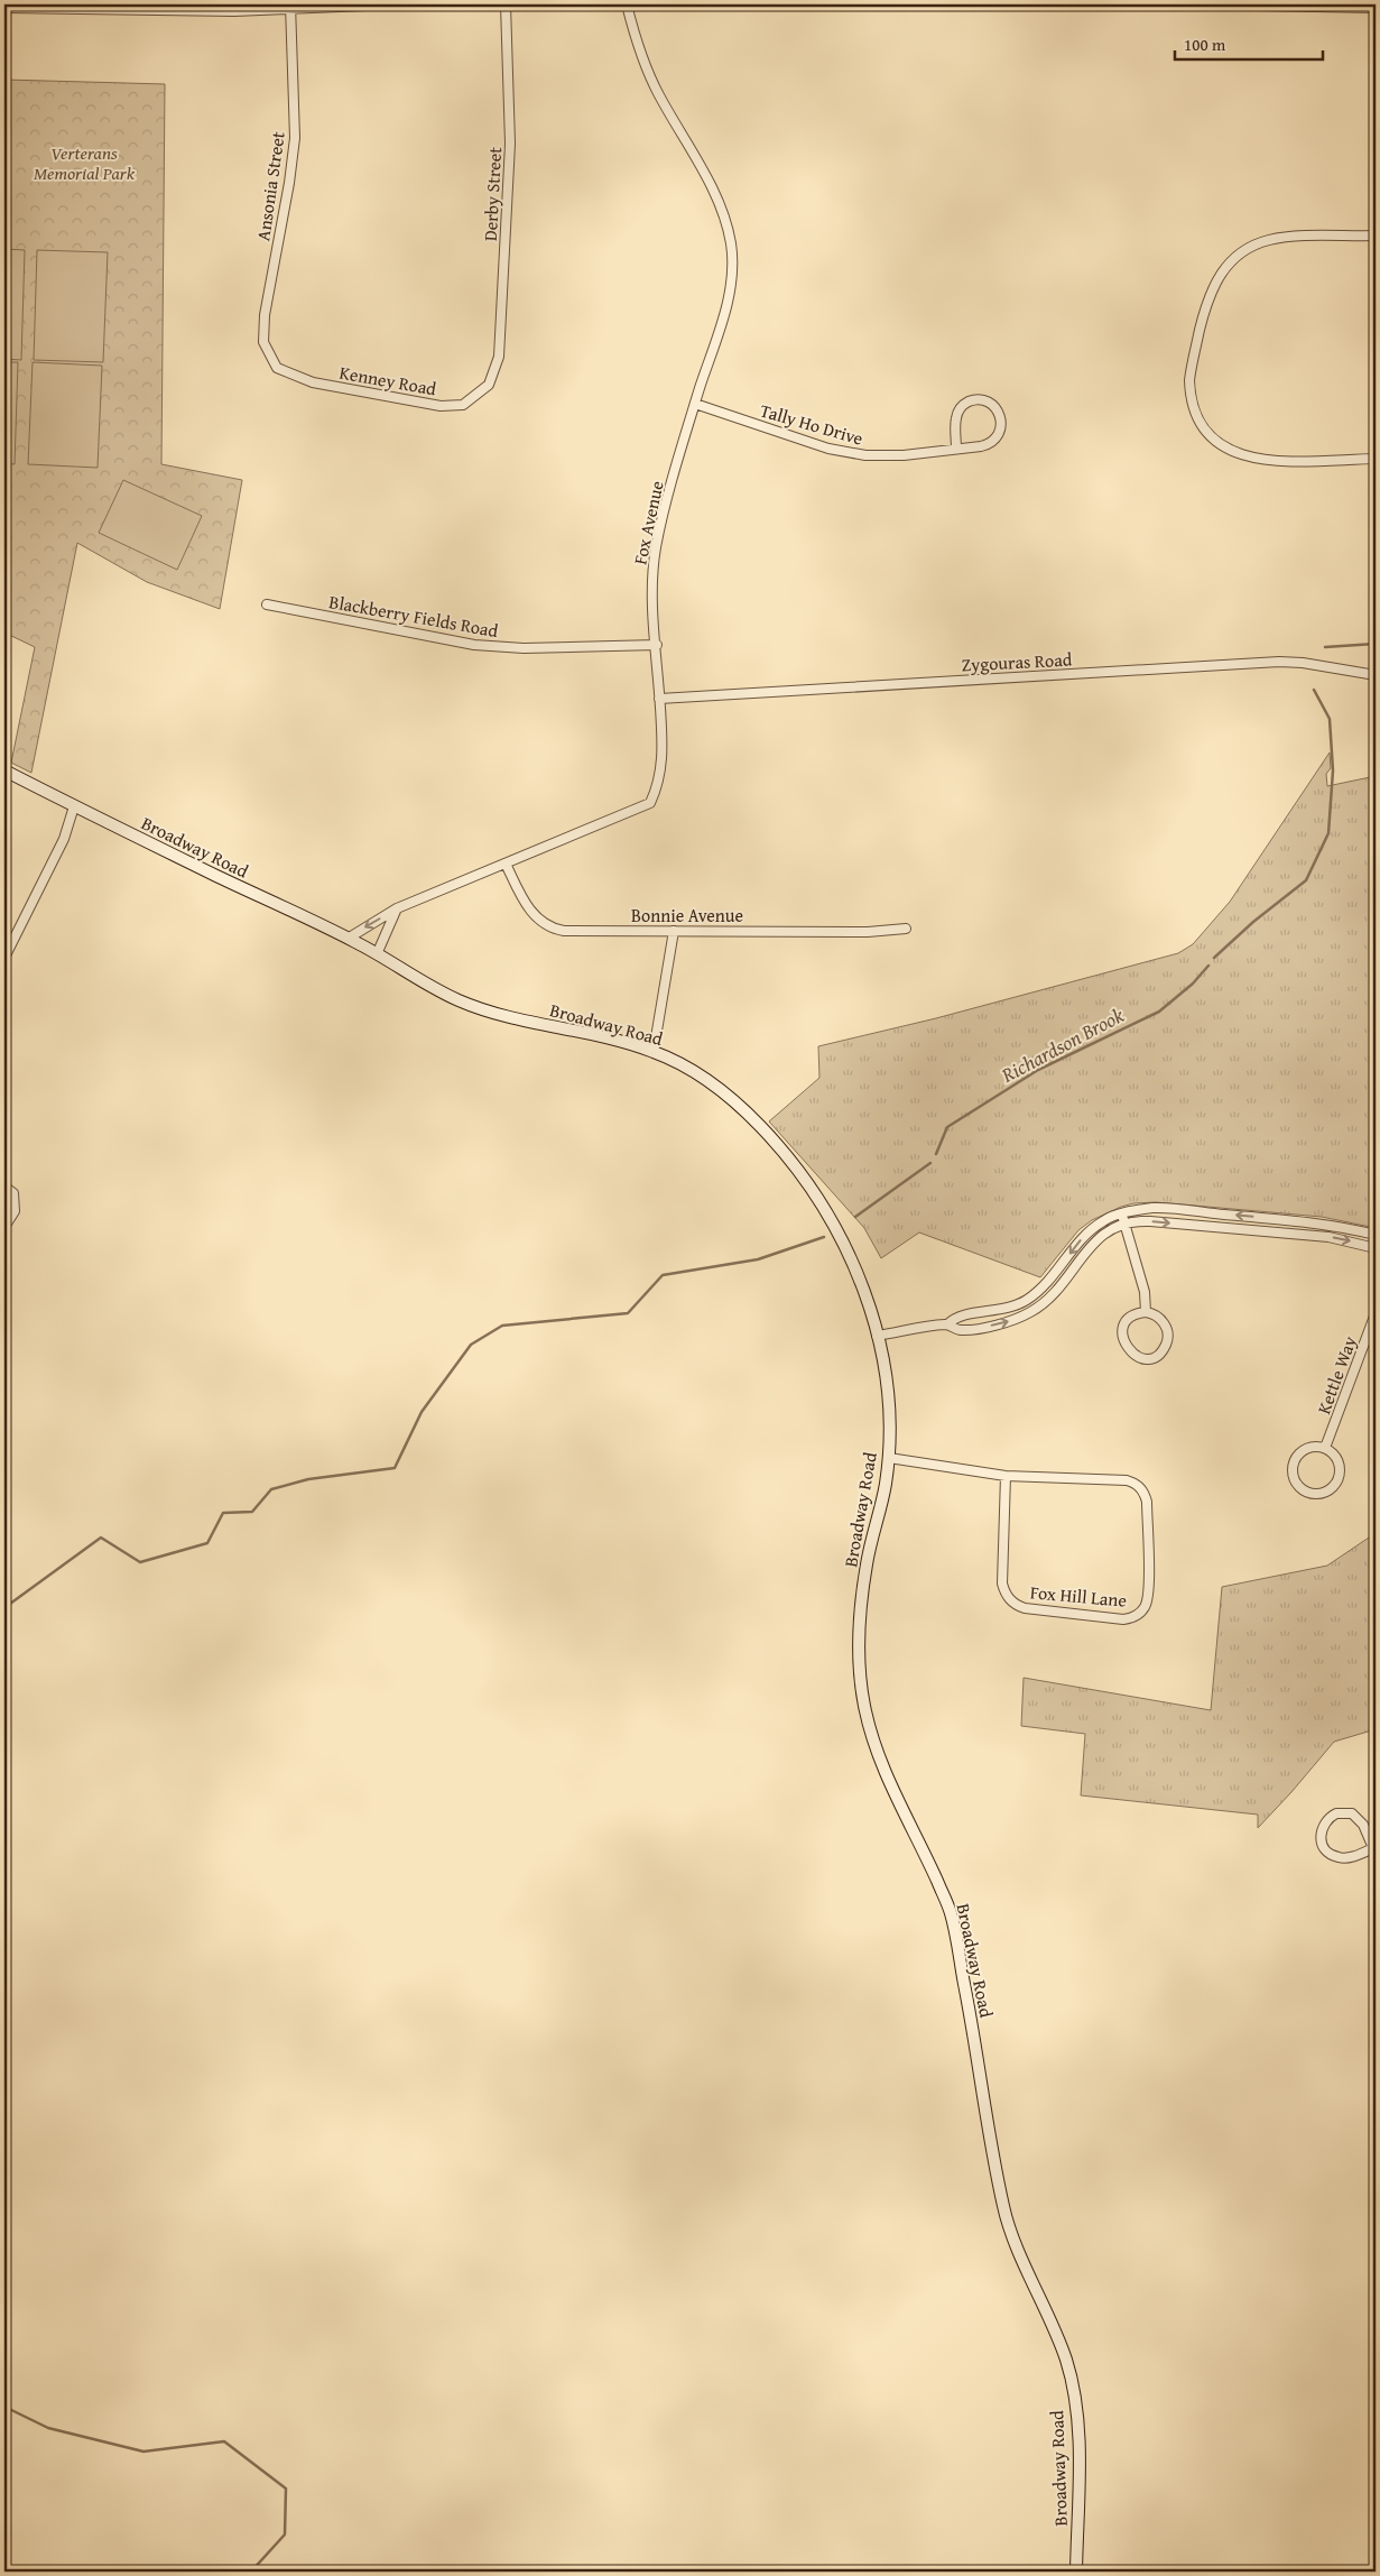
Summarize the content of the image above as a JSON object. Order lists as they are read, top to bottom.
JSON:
{
  "streets": {
    "main road": ["Broadway Road"],
    "street": [
      "Ansonia Street",
      "Derby Street",
      "Kenney Road",
      "Tally Ho Drive",
      "Fox Avenue",
      "Blackberry Fields Road",
      "Zygouras Road",
      "Bonnie Avenue",
      "Kettle Way",
      "Fox Hill Lane"
    ]
  },
  "crossings": [
    ["Ansonia Street", "Kenney Road"],
    ["Derby Street", "Kenney Road"],
    ["Tally Ho Drive", "Fox Avenue"],
    ["Fox Avenue", "Blackberry Fields Road"],
    ["Fox Avenue", "Zygouras Road"],
    ["Fox Avenue", "Broadway Road"],
    ["Fox Avenue", "Bonnie Avenue"],
    ["Broadway Road", "Fox Hill Lane"]
  ],
  "water": ["Richardson Brook"],
  "parks": ["Verterans Memorial Park"],
  "scale_bar": "100 m"
}
